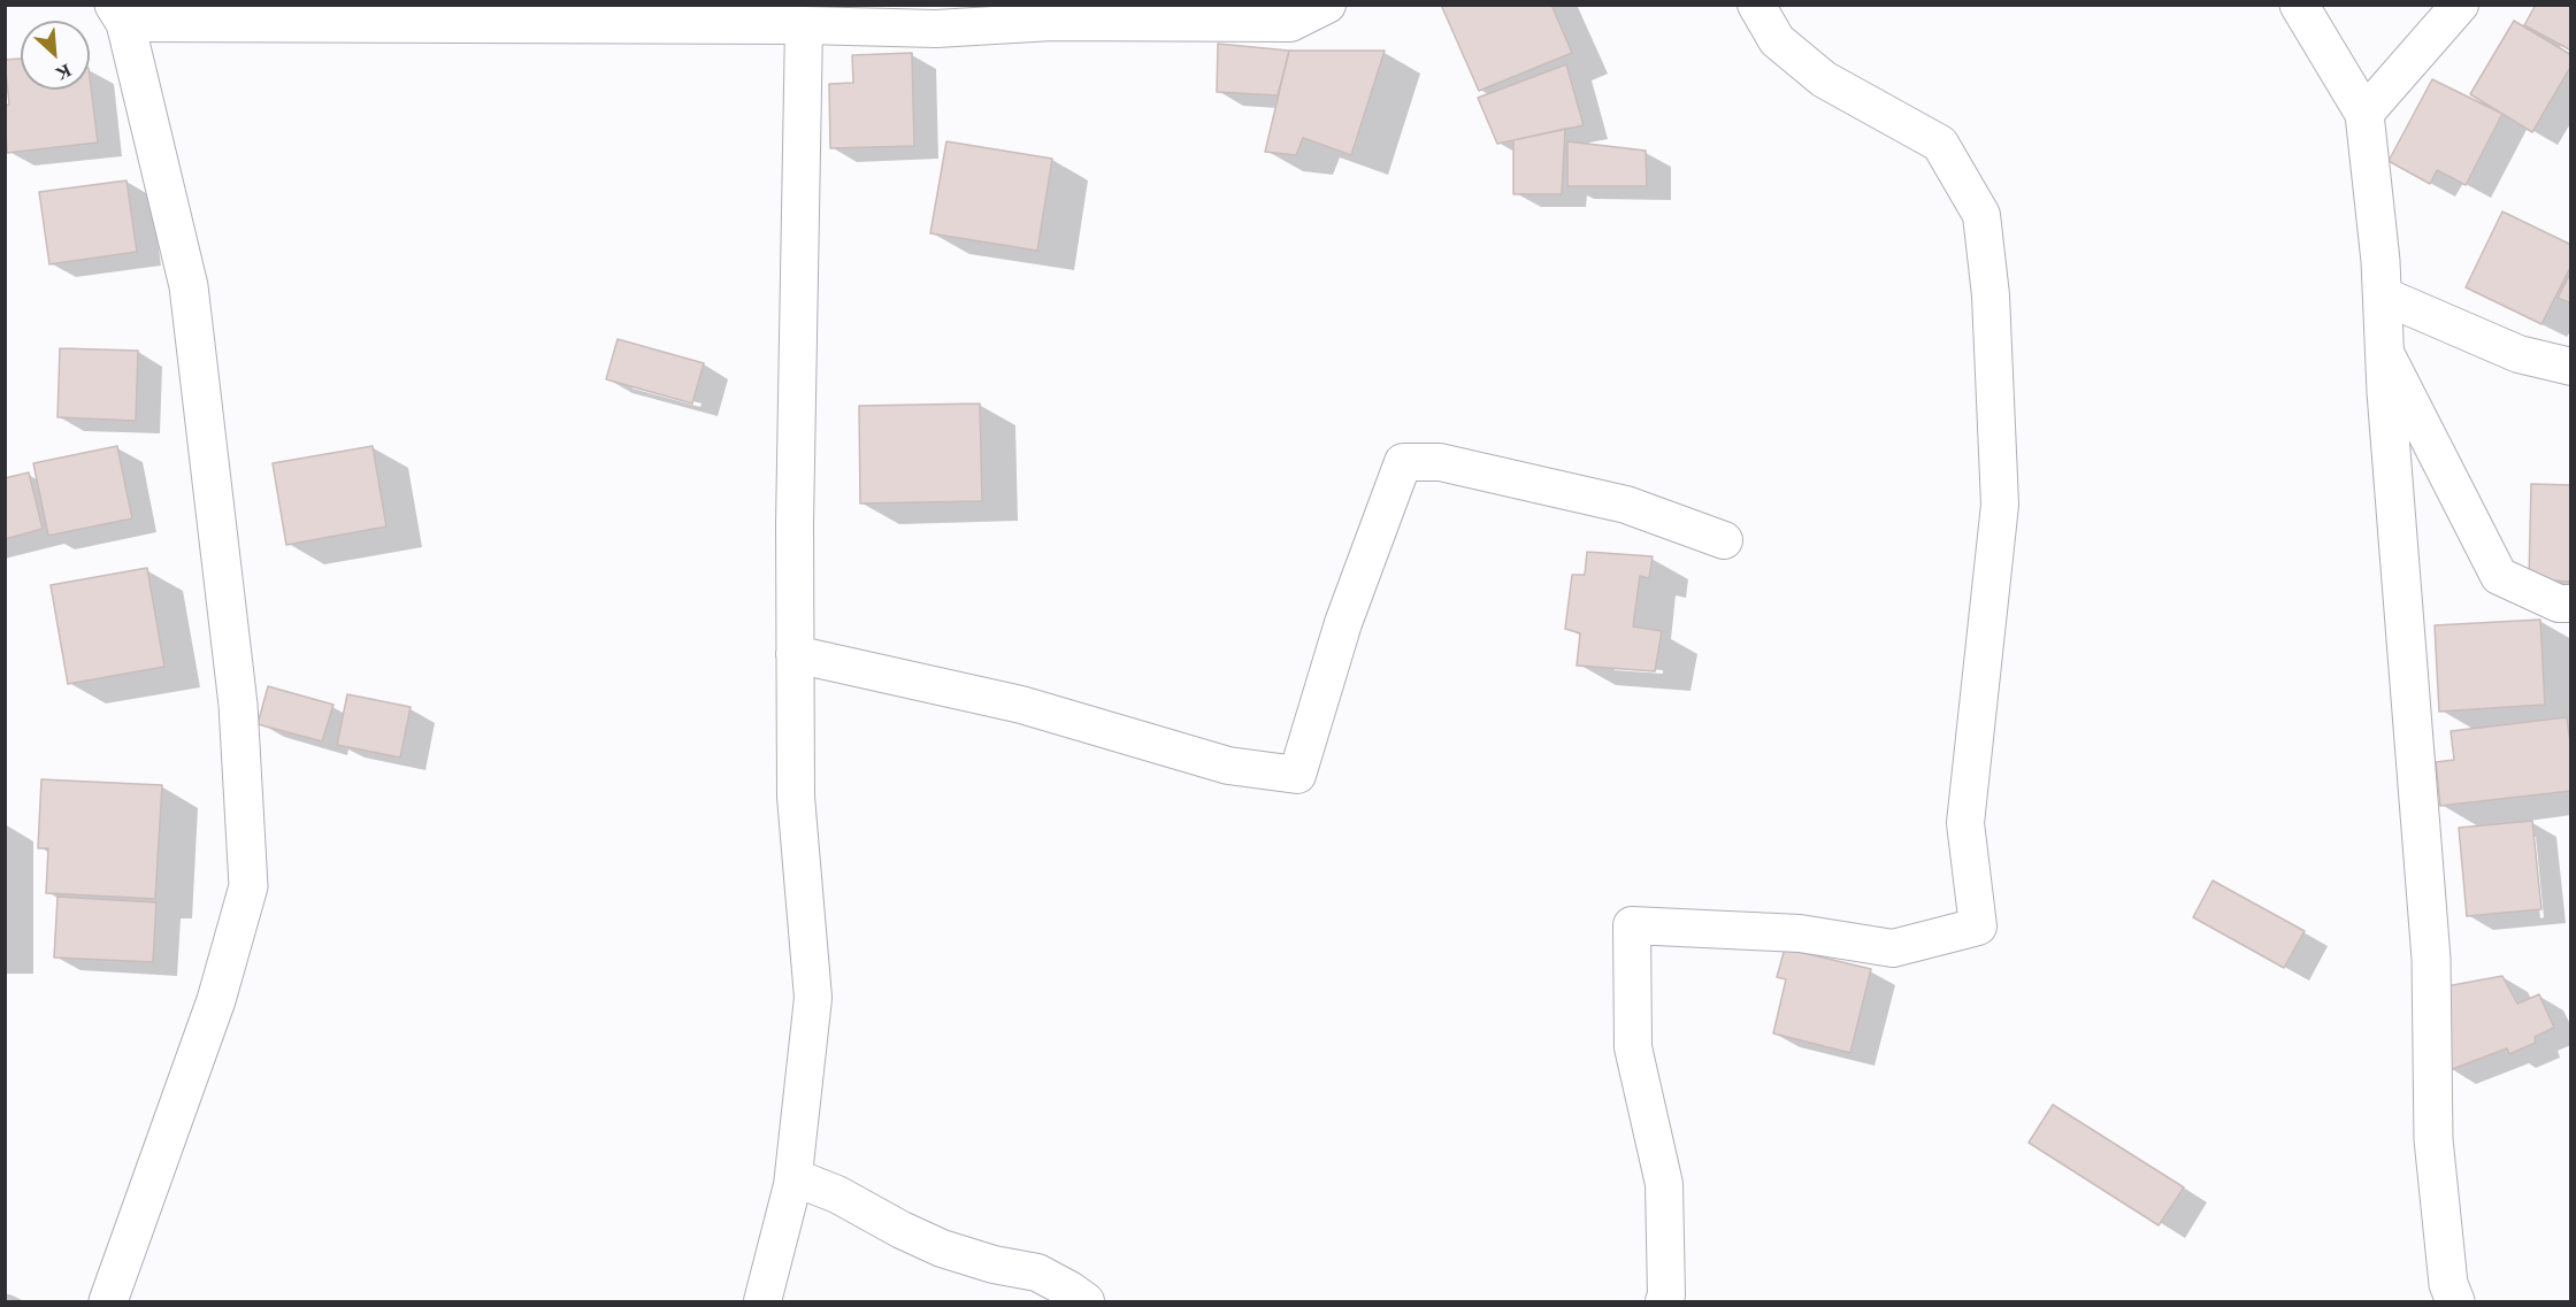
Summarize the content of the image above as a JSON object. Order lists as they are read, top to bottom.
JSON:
{
  "north": "bottom right"
}
